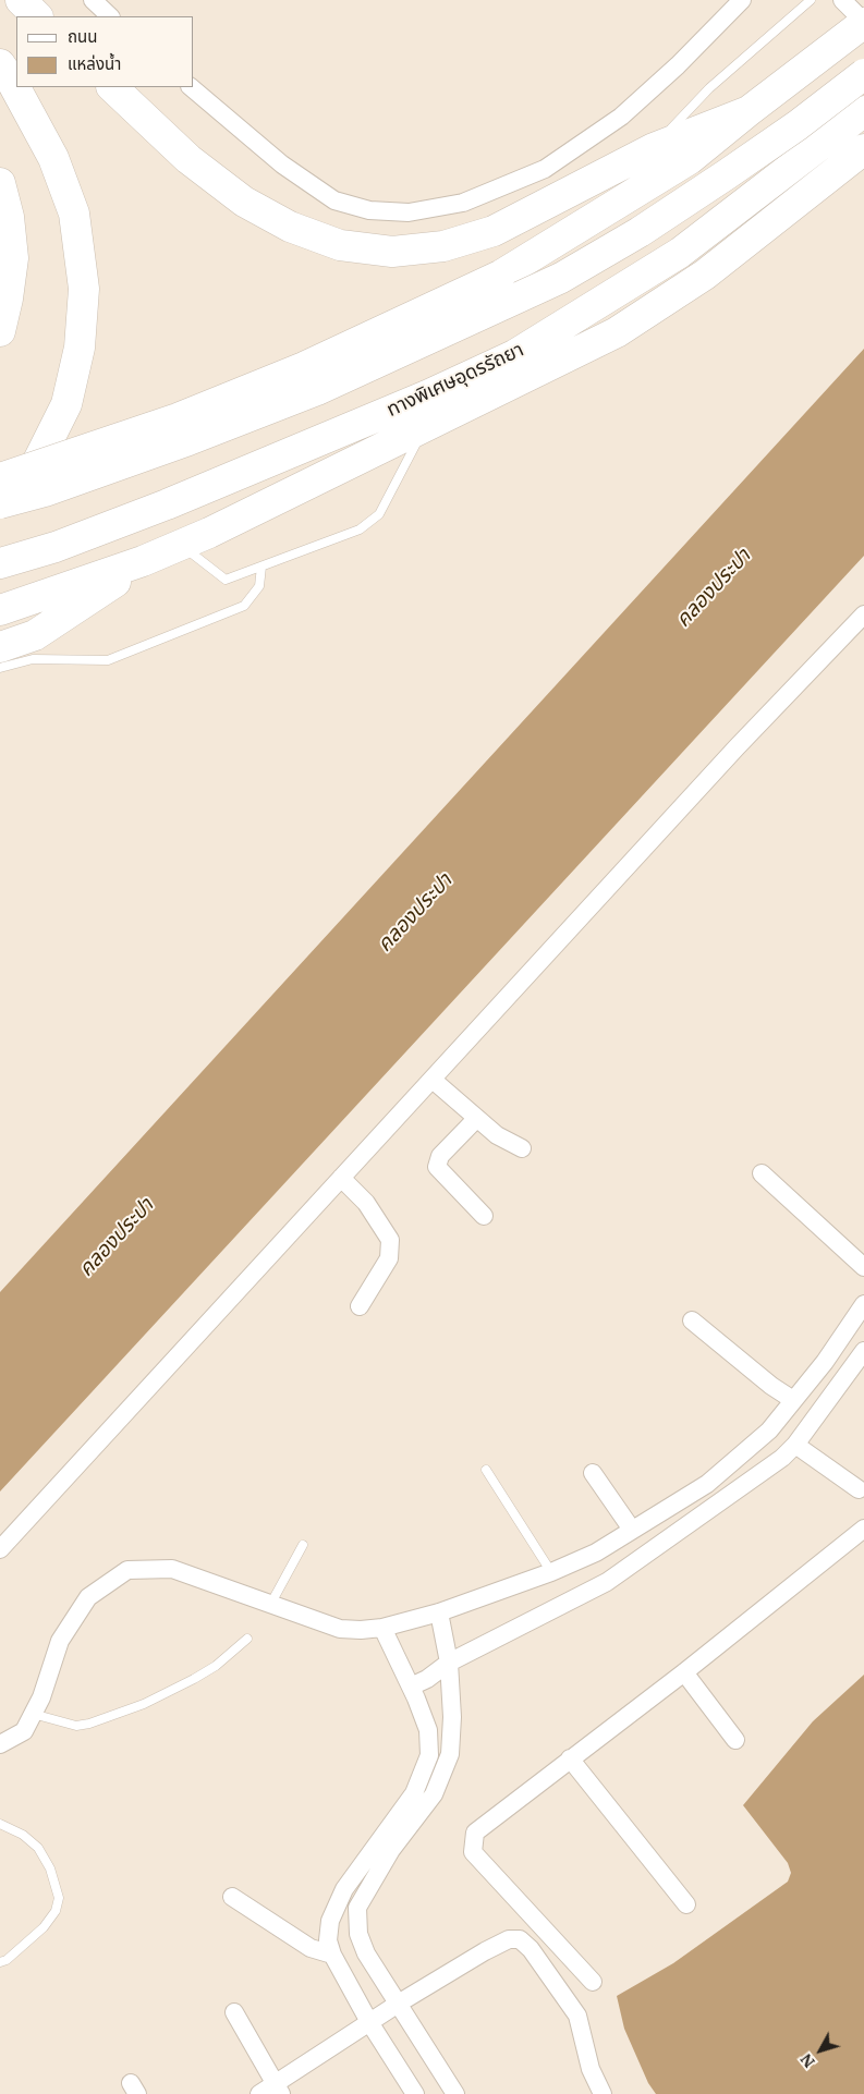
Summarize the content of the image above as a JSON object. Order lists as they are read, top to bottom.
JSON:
{
  "streets": {
    "highway": ["ทางพิเศษอุดรรัถยา"]
  },
  "water": ["คลองประปา"],
  "legend": ["ถนน", "แหล่งน้ำ"],
  "north": "bottom left"
}
